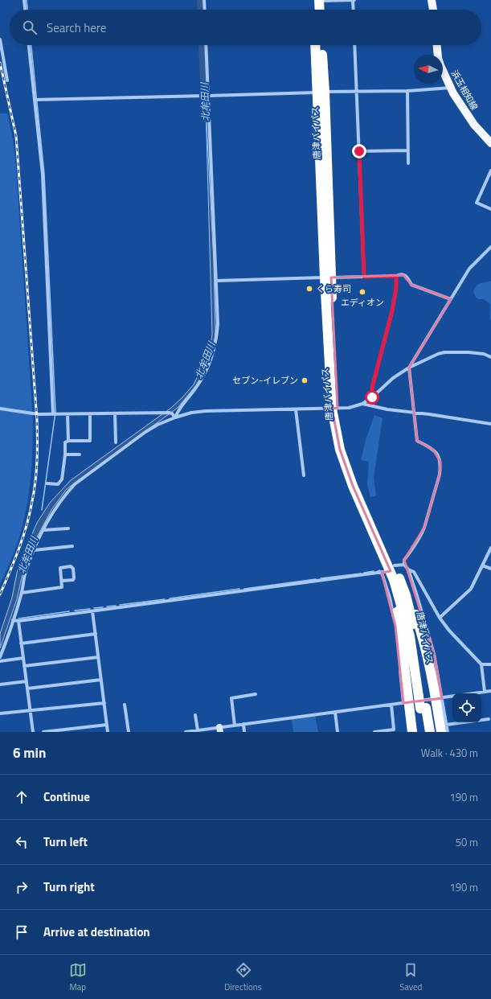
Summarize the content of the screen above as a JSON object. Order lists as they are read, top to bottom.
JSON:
{
  "streets": {
    "highway": ["唐津バイパス"],
    "main road": ["浜玉相知線"]
  },
  "water": ["北牟田川"],
  "places": ["くら寿司", "エディオン", "セブン-イレブン"],
  "north": "left",
  "page": {
    "search": "Search here",
    "heading": ["6 min", "Walk · 430 m"],
    "list": [
      ["Continue", "190 m"],
      ["Turn left", "50 m"],
      ["Turn right", "190 m"],
      "Arrive at destination"
    ],
    "nav": ["Map", "Directions", "Saved"]
  }
}
